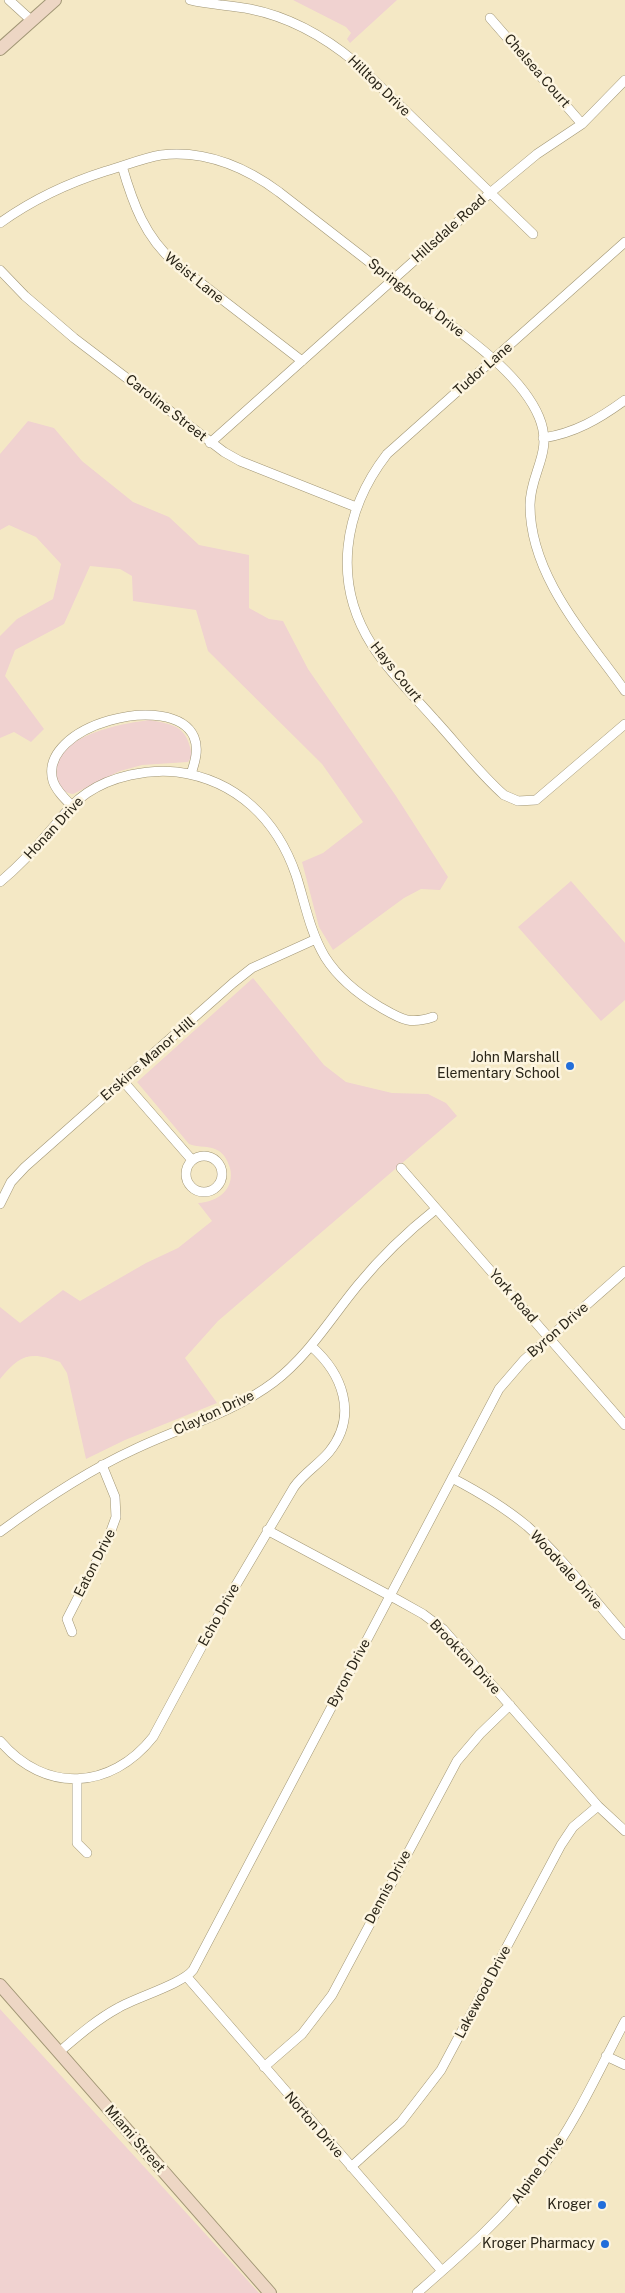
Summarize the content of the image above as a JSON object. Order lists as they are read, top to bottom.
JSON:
{
  "streets": {
    "street": [
      "Chelsea Court",
      "Hilltop Drive",
      "Hillsdale Road",
      "Weist Lane",
      "Springbrook Drive",
      "Tudor Lane",
      "Caroline Street",
      "Hays Court",
      "Honan Drive",
      "Erskine Manor Hill",
      "York Road",
      "Byron Drive",
      "Clayton Drive",
      "Eaton Drive",
      "Woodvale Drive",
      "Echo Drive",
      "Brookton Drive",
      "Dennis Drive",
      "Lakewood Drive",
      "Norton Drive",
      "Miami Street",
      "Alpine Drive"
    ]
  },
  "crossings": [
    ["Chelsea Court", "Hillsdale Road"],
    ["Hilltop Drive", "Hillsdale Road"],
    ["Hillsdale Road", "Weist Lane"],
    ["Hillsdale Road", "Springbrook Drive"],
    ["Hillsdale Road", "Caroline Street"],
    ["Weist Lane", "Springbrook Drive"],
    ["Springbrook Drive", "Tudor Lane"],
    ["Tudor Lane", "Caroline Street"],
    ["Tudor Lane", "Hays Court"],
    ["Caroline Street", "Hays Court"],
    ["Honan Drive", "Erskine Manor Hill"],
    ["York Road", "Byron Drive"],
    ["York Road", "Clayton Drive"],
    ["Byron Drive", "Woodvale Drive"],
    ["Byron Drive", "Brookton Drive"],
    ["Byron Drive", "Norton Drive"],
    ["Clayton Drive", "Eaton Drive"],
    ["Clayton Drive", "Echo Drive"],
    ["Echo Drive", "Brookton Drive"],
    ["Brookton Drive", "Dennis Drive"],
    ["Brookton Drive", "Lakewood Drive"],
    ["Dennis Drive", "Norton Drive"],
    ["Lakewood Drive", "Norton Drive"],
    ["Norton Drive", "Alpine Drive"]
  ],
  "places": ["John Marshall Elementary School", "Kroger", "Kroger Pharmacy"]
}
